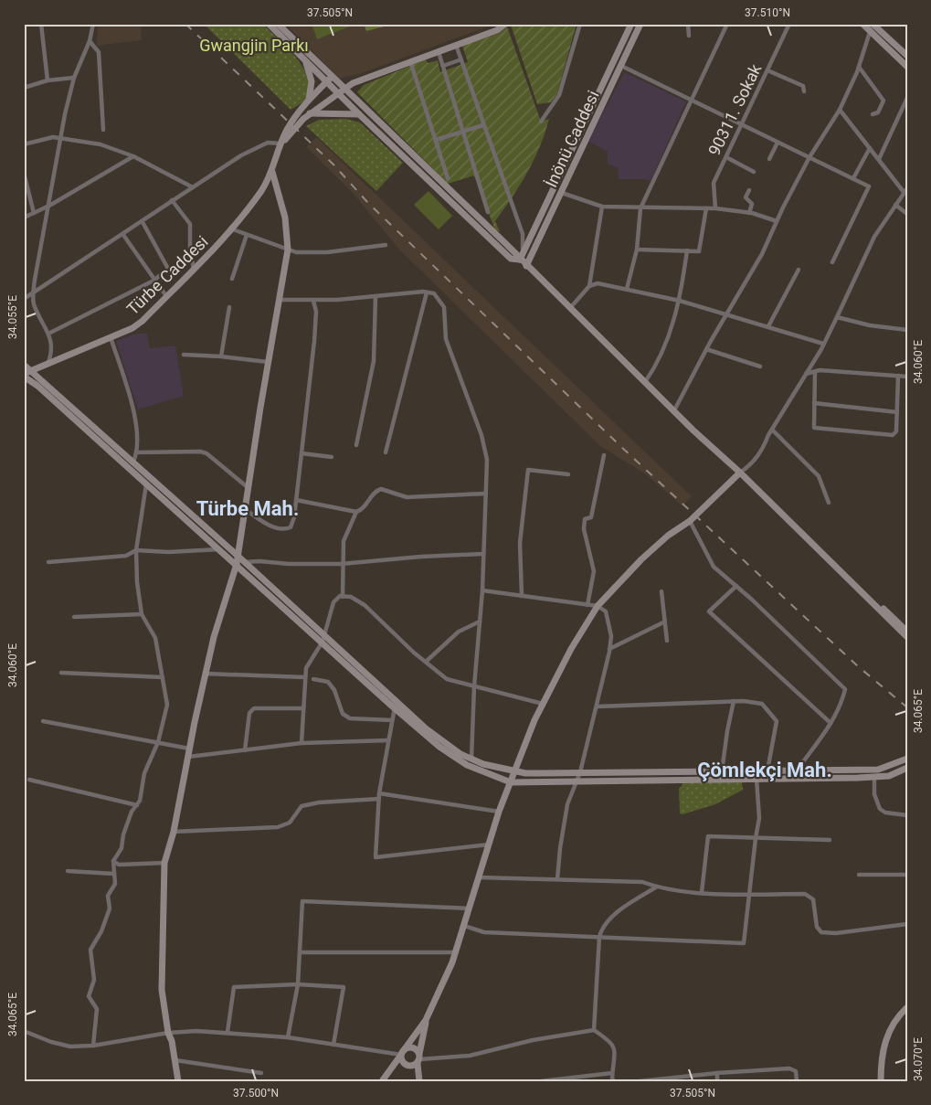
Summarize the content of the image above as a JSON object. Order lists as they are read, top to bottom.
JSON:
{
  "streets": {
    "main road": ["İnönü Caddesi", "Türbe Caddesi"],
    "street": ["90311. Sokak"]
  },
  "districts": ["Türbe Mah.", "Çömlekçi Mah."],
  "parks": ["Gwangjin Parkı"],
  "coordinates": [
    "37.505°N",
    "37.510°N",
    "34.055°E",
    "34.060°E",
    "34.065°E",
    "34.070°E",
    "37.500°N"
  ]
}
